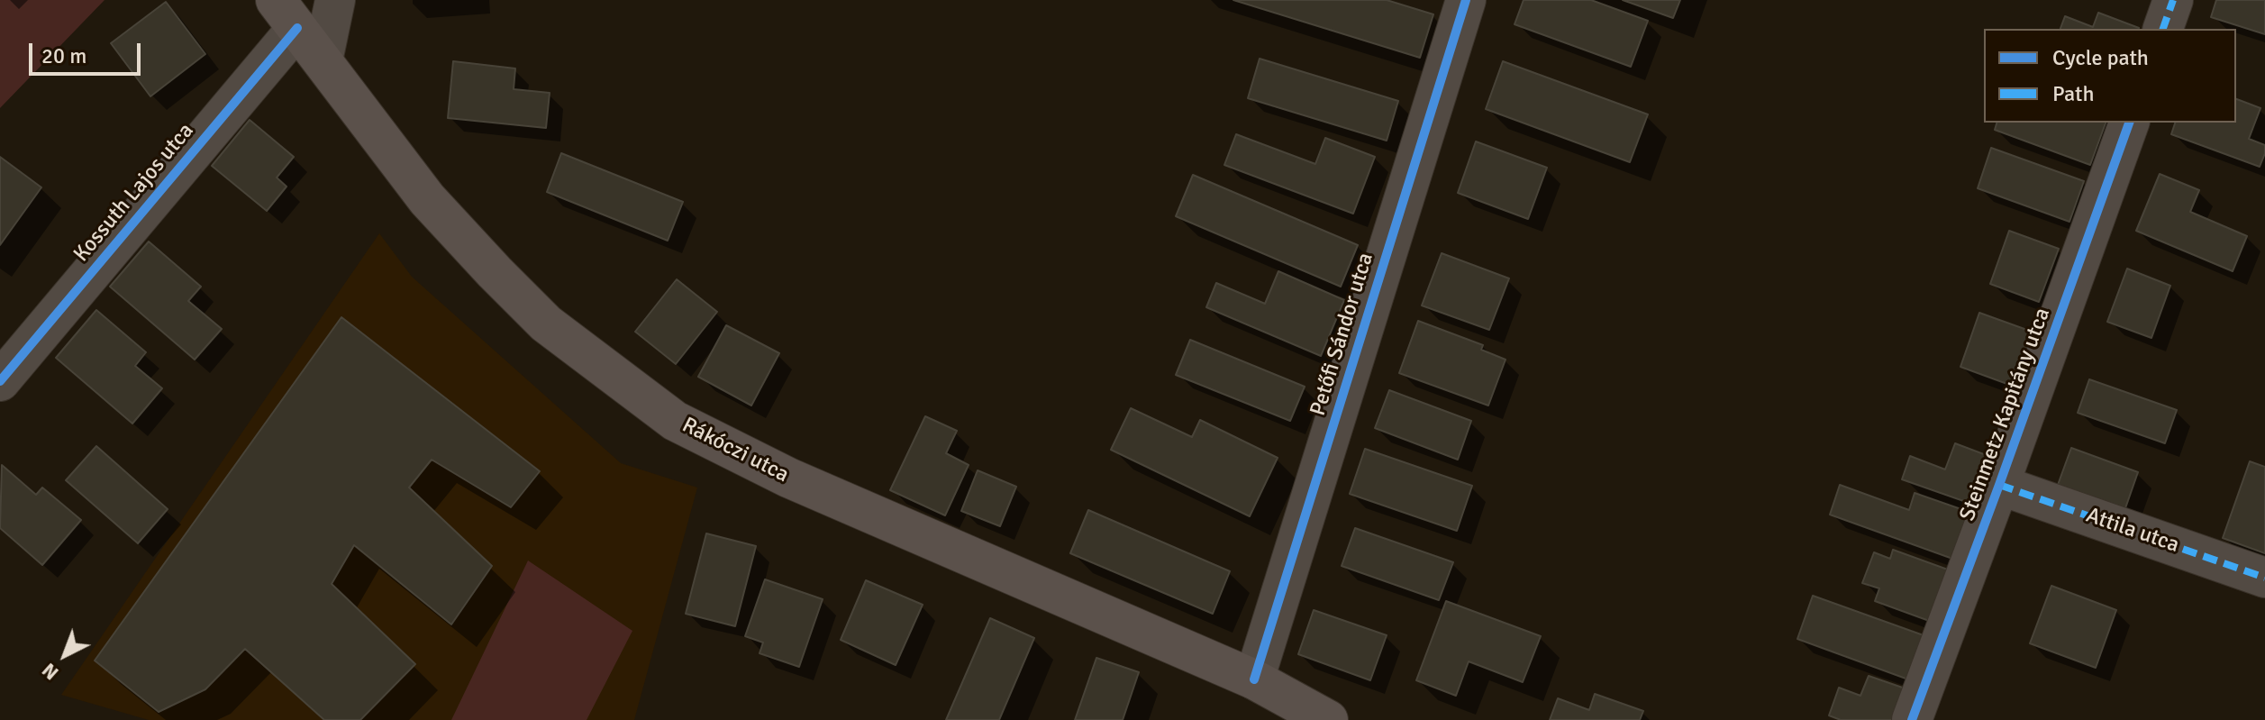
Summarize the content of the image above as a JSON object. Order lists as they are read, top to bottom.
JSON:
{
  "streets": {
    "main road": ["Rákóczi utca"],
    "street": [
      "Kossuth Lajos utca",
      "Petőfi Sándor utca",
      "Steinmetz Kapitány utca",
      "Attila utca"
    ]
  },
  "crossings": [
    ["Kossuth Lajos utca", "Rákóczi utca"],
    ["Petőfi Sándor utca", "Rákóczi utca"],
    ["Steinmetz Kapitány utca", "Attila utca"]
  ],
  "legend": ["Cycle path", "Path"],
  "scale_bar": "20 m",
  "north": "bottom left"
}
